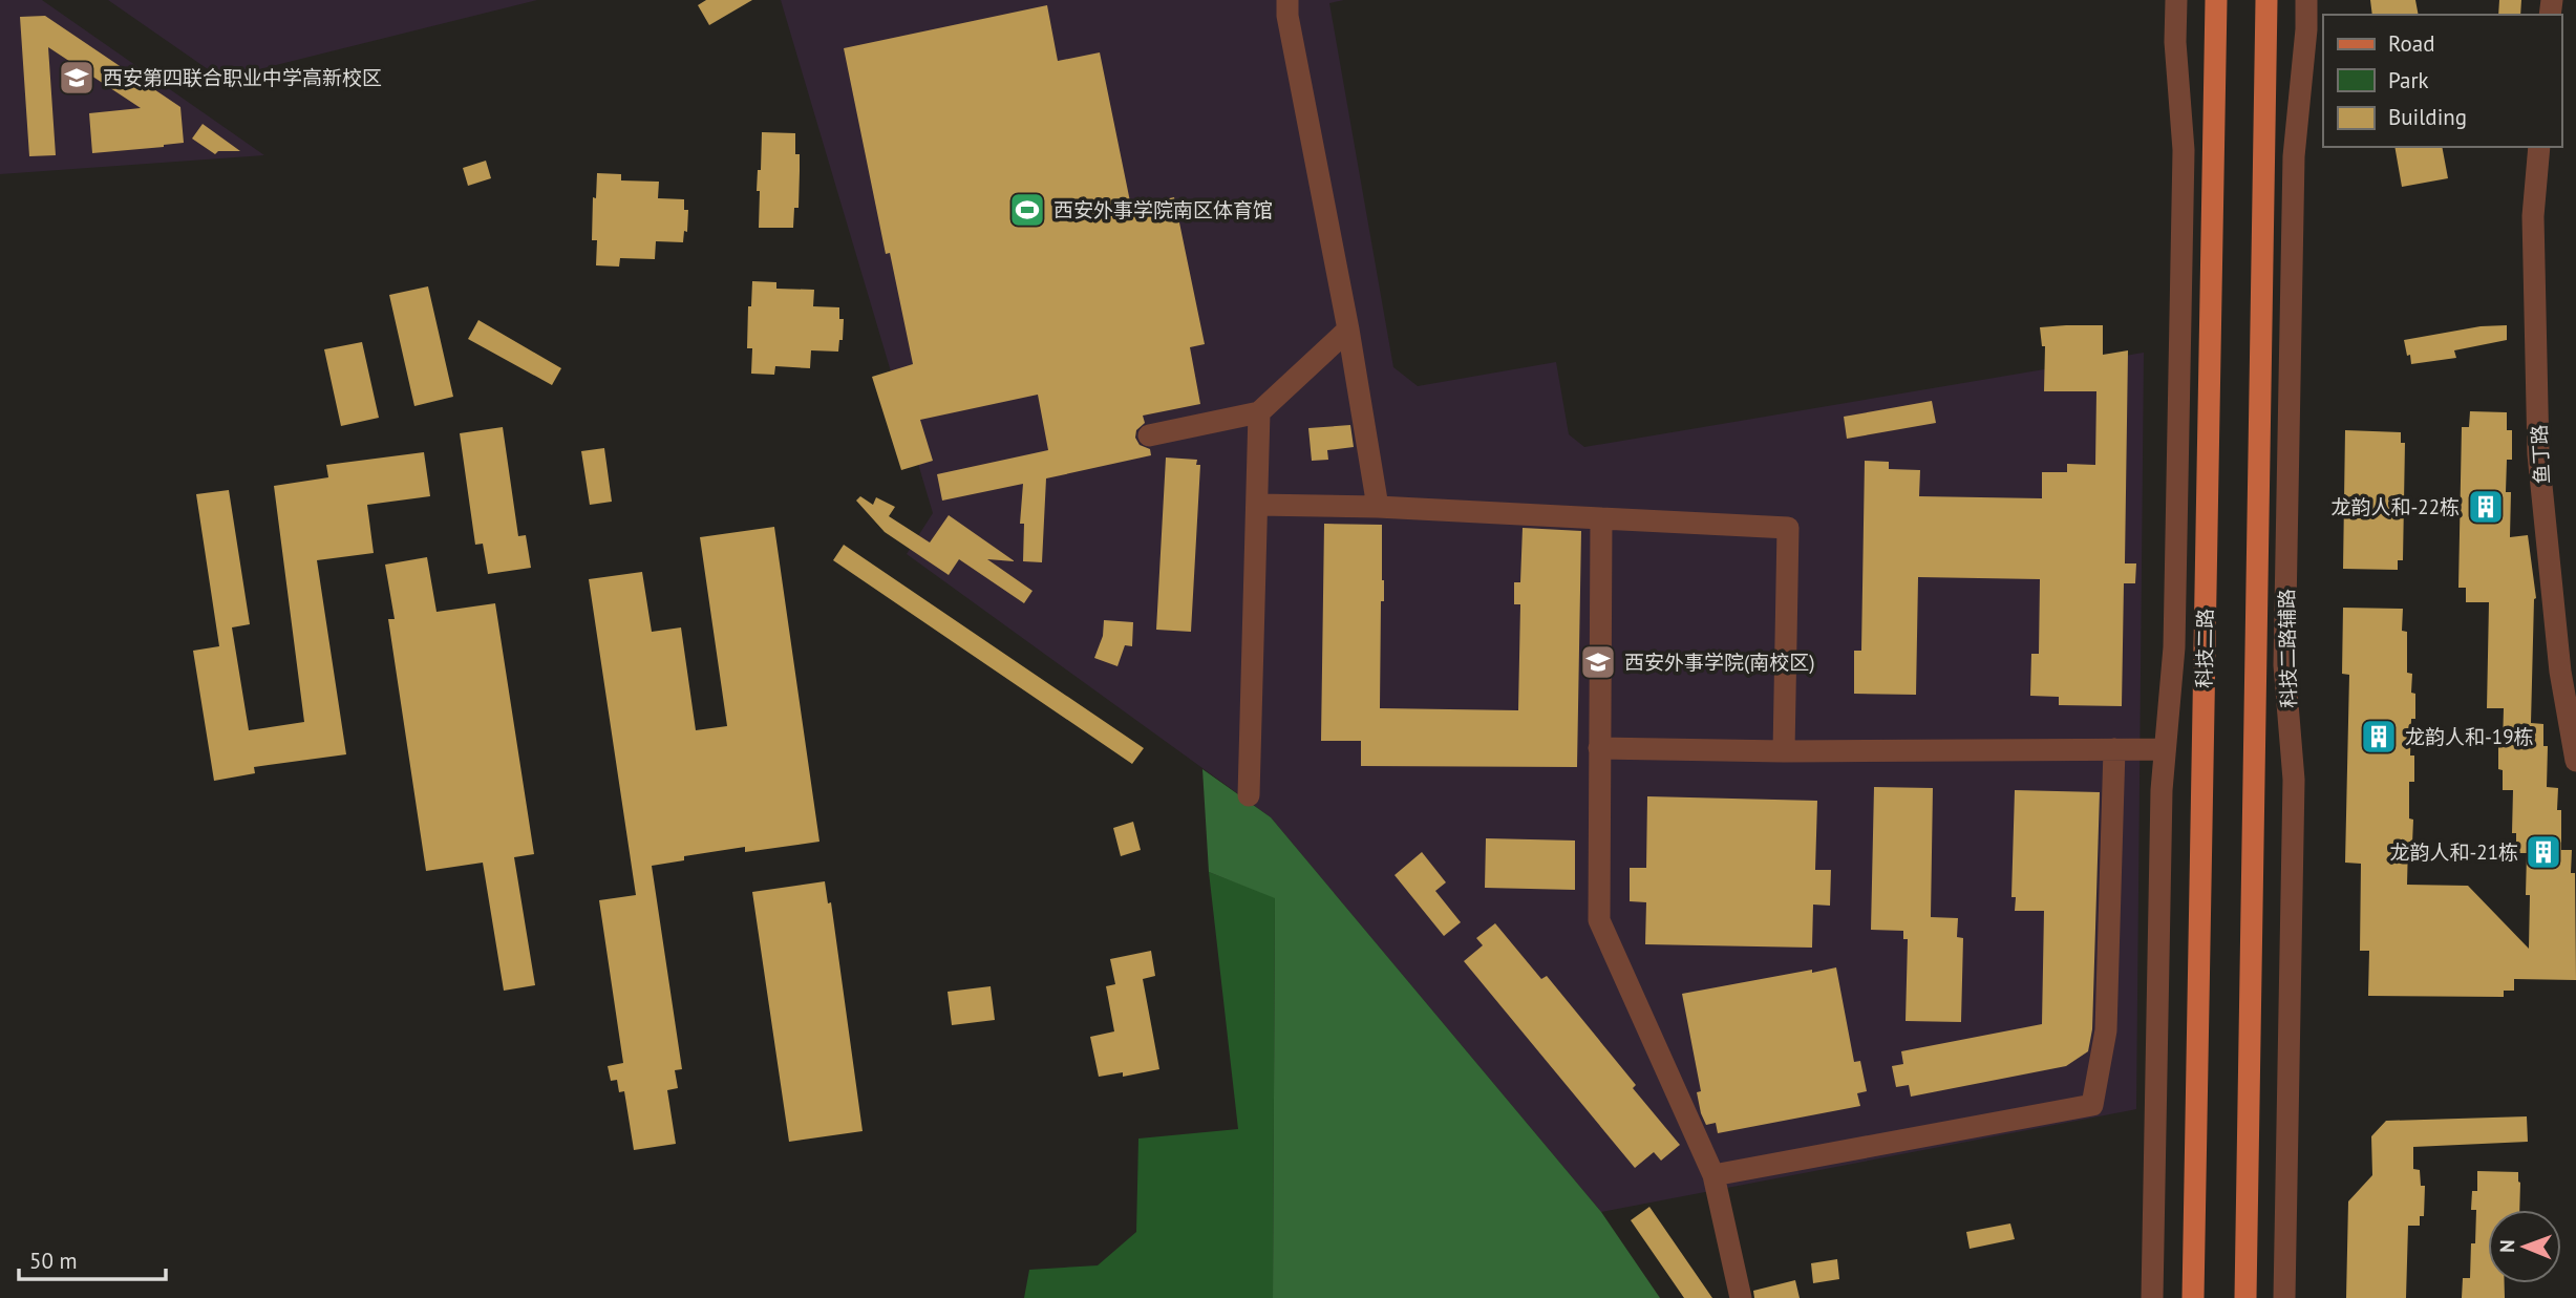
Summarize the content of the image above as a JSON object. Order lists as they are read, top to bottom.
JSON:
{
  "streets": {
    "main road": ["科技二路"],
    "street": ["鱼丁路", "科技二路辅路"]
  },
  "places": {
    "school or university": ["西安第四联合职业中学高新校区", "西安外事学院(南校区)"],
    "sports": ["西安外事学院南区体育馆"],
    "building": ["龙韵人和-22栋", "龙韵人和-19栋", "龙韵人和-21栋"]
  },
  "legend": ["Road", "Park", "Building"],
  "scale_bar": "50 m",
  "north": "left"
}
